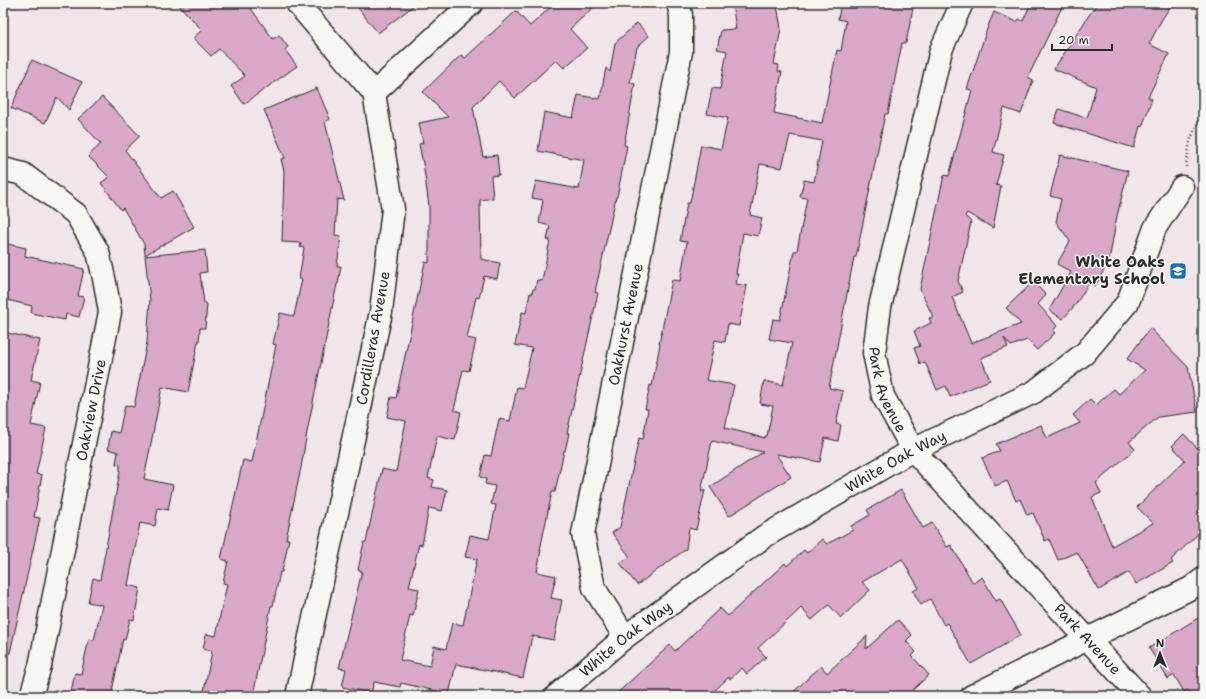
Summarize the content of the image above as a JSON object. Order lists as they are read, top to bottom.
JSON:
{
  "streets": {
    "street": [
      "Oakhurst Avenue",
      "Cordilleras Avenue",
      "Park Avenue",
      "Oakview Drive",
      "White Oak Way"
    ]
  },
  "crossings": [
    ["Oakhurst Avenue", "White Oak Way"],
    ["Park Avenue", "White Oak Way"]
  ],
  "places": {
    "school or university": ["White Oaks Elementary School"]
  },
  "scale_bar": "20 m",
  "north": "top"
}
